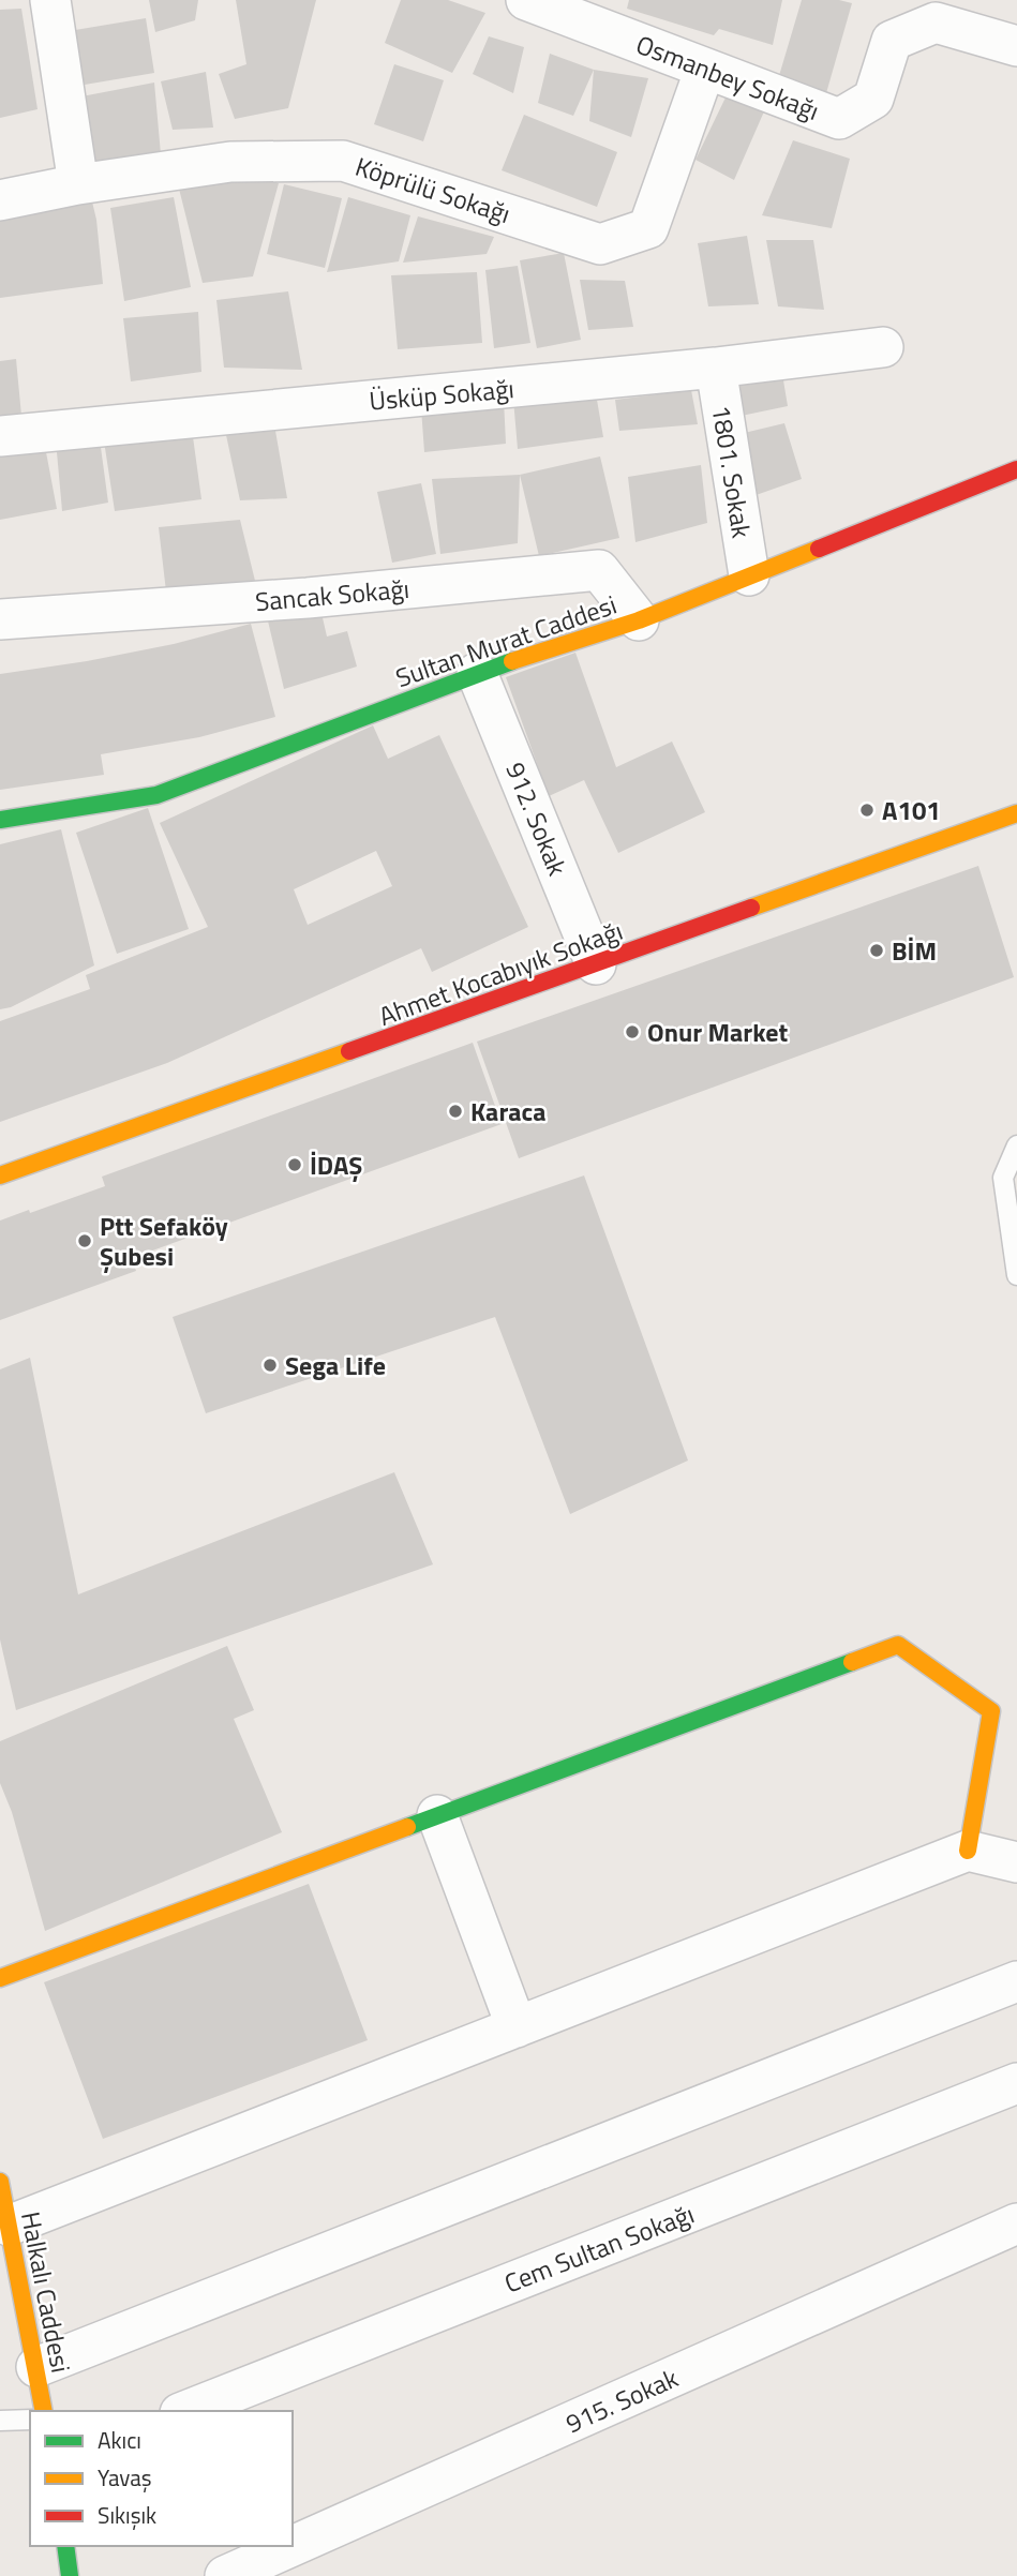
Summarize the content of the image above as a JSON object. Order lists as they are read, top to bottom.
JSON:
{
  "streets": {
    "street": [
      "Osmanbey Sokağı",
      "Köprülü Sokağı",
      "Üsküp Sokağı",
      "1801. Sokak",
      "Sancak Sokağı",
      "Sultan Murat Caddesi",
      "912. Sokak",
      "Ahmet Kocabıyık Sokağı",
      "Cem Sultan Sokağı",
      "Halkalı Caddesi",
      "915. Sokak"
    ]
  },
  "crossings": [
    ["Osmanbey Sokağı", "Köprülü Sokağı"],
    ["Üsküp Sokağı", "1801. Sokak"],
    ["1801. Sokak", "Sultan Murat Caddesi"],
    ["Sancak Sokağı", "Sultan Murat Caddesi"],
    ["Sultan Murat Caddesi", "912. Sokak"],
    ["912. Sokak", "Ahmet Kocabıyık Sokağı"]
  ],
  "places": [
    "A101",
    "BİM",
    "Onur Market",
    "Karaca",
    "İDAŞ",
    "Ptt Sefaköy Şubesi",
    "Sega Life"
  ],
  "legend": ["Akıcı", "Yavaş", "Sıkışık"]
}
